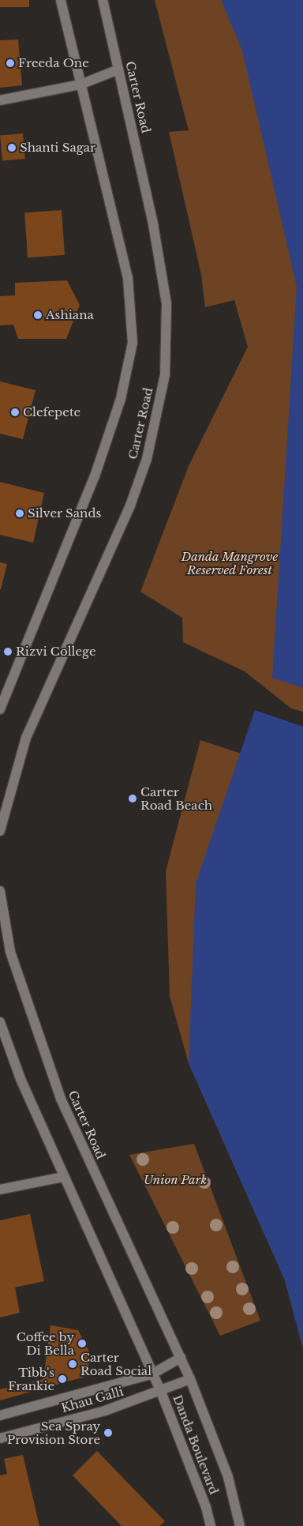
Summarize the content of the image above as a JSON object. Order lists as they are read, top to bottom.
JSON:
{
  "streets": {
    "main road": ["Carter Road", "Khau Galli", "Danda Boulevard"]
  },
  "crossings": [
    ["Carter Road", "Khau Galli"],
    ["Khau Galli", "Danda Boulevard"]
  ],
  "parks": ["Danda Mangrove Reserved Forest", "Union Park"],
  "places": [
    "Freeda One",
    "Shanti Sagar",
    "Ashiana",
    "Clefepete",
    "Silver Sands",
    "Rizvi College",
    "Carter Road Beach",
    "Coffee by Di Bella",
    "Carter Road Social",
    "Tibb's Frankie",
    "Sea Spray Provision Store"
  ]
}
